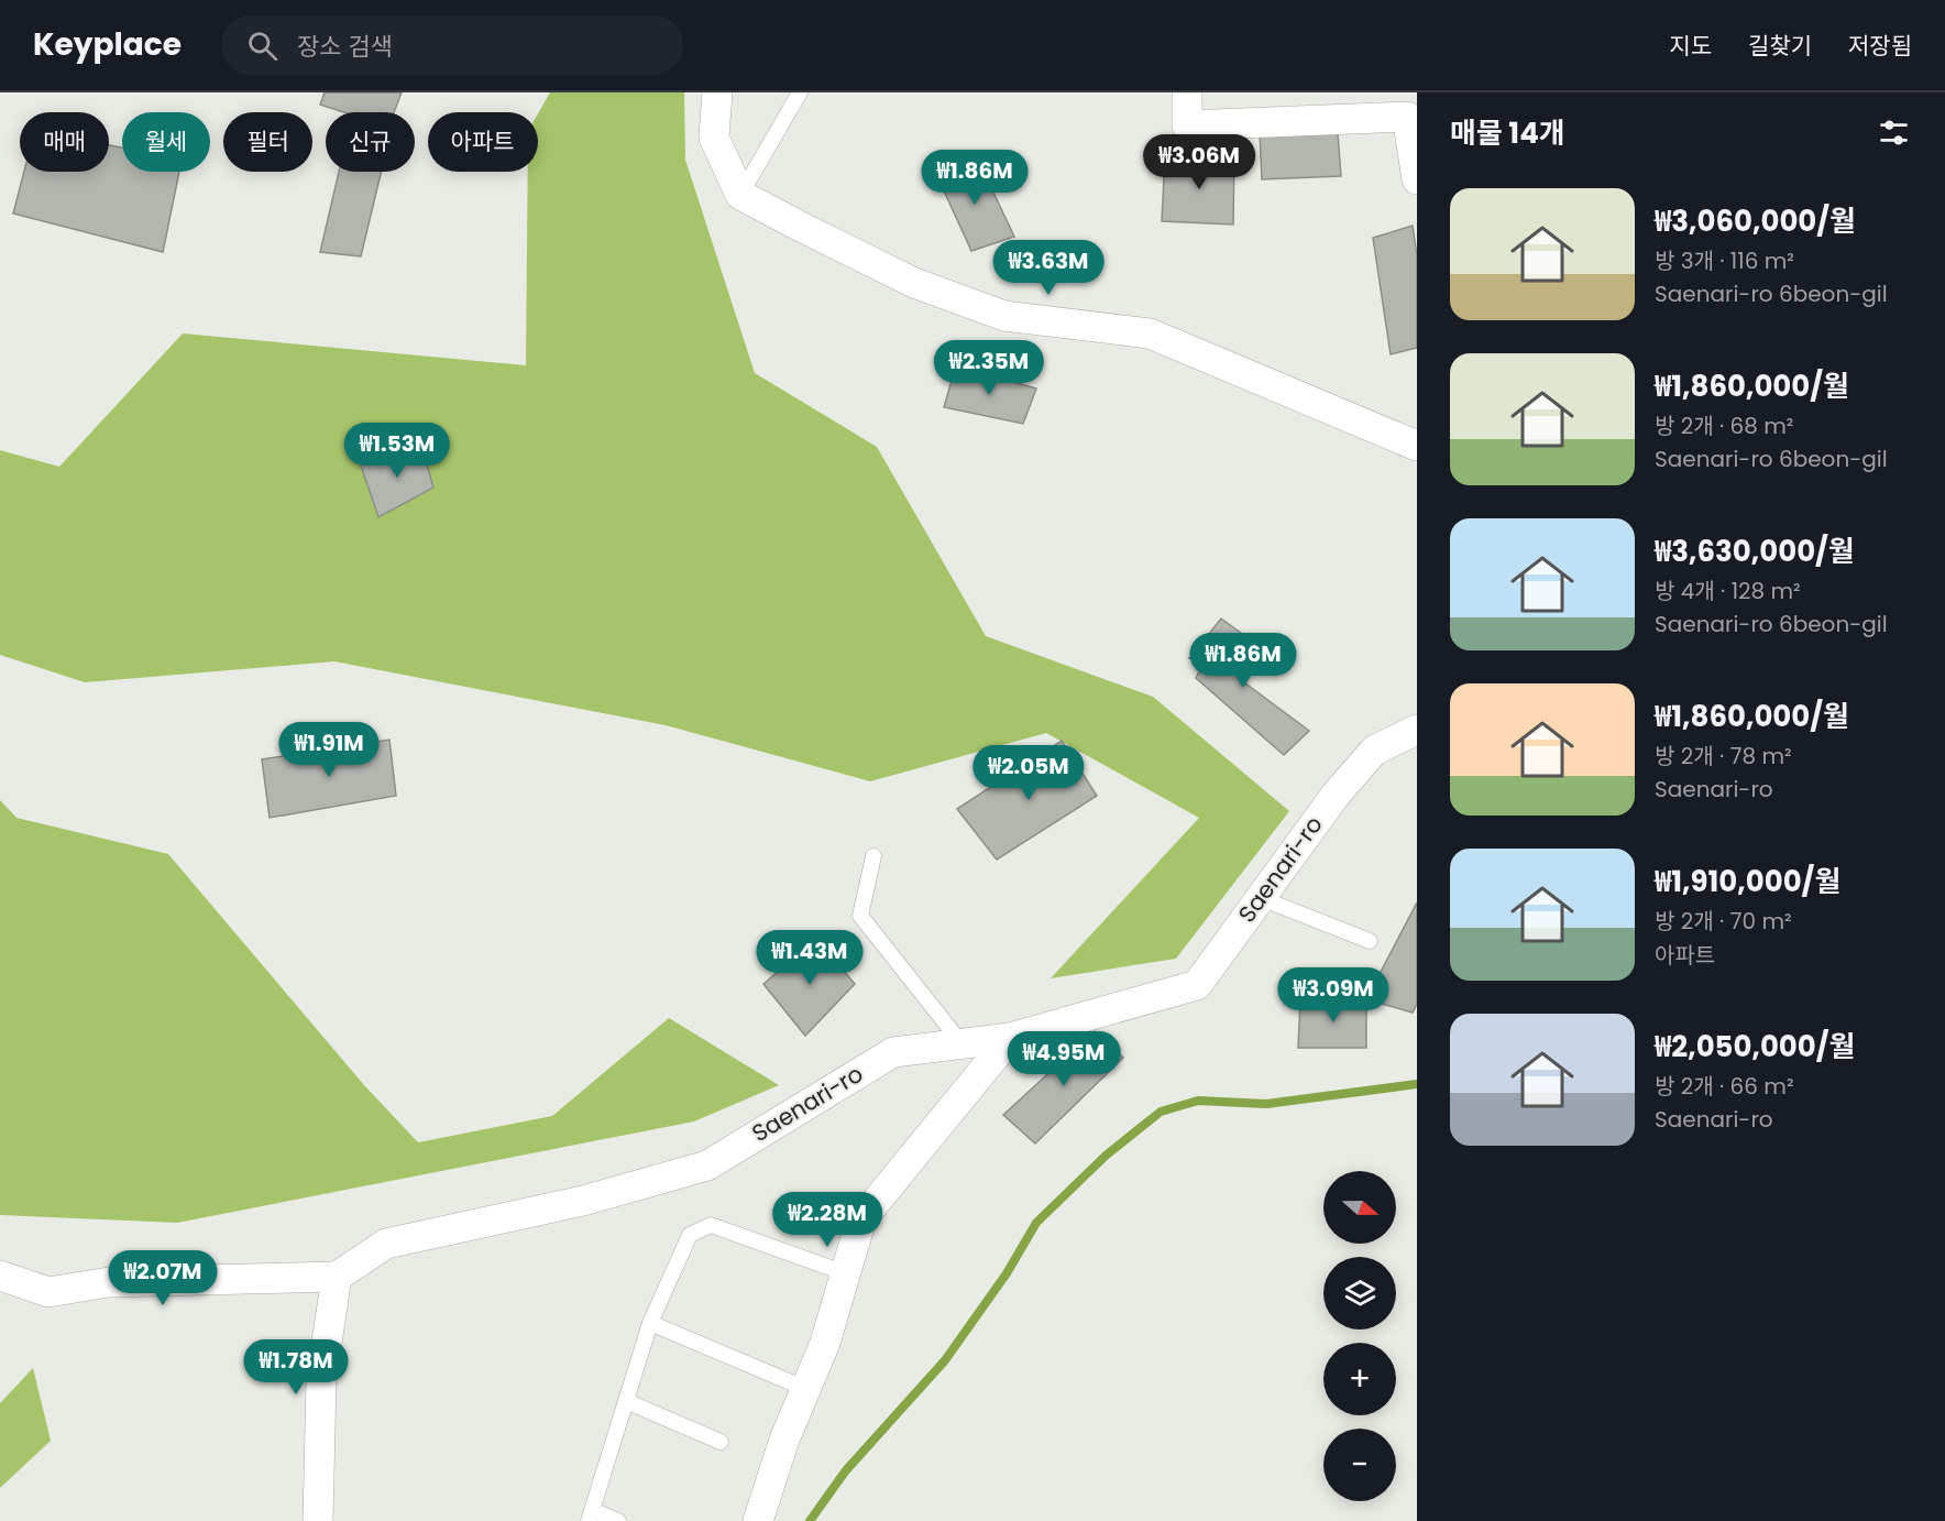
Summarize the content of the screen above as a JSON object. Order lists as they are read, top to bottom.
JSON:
{
  "streets": {
    "street": ["Saenari-ro"]
  },
  "north": "right",
  "page": {
    "header": "Keyplace",
    "search": "장소 검색",
    "nav": ["지도", "길찾기", "저장됨"],
    "heading": "매물 14개",
    "chip": [
      "매매",
      "월세",
      "필터",
      "신규",
      "아파트"
    ],
    "price": [
      "₩3.06M",
      "₩1.86M",
      "₩3.63M",
      "₩2.35M",
      "₩1.53M",
      "₩1.86M",
      "₩1.91M",
      "₩2.05M",
      "₩1.43M",
      "₩3.09M",
      "₩4.95M",
      "₩2.28M",
      "₩2.07M",
      "₩1.78M"
    ],
    "list": [
      {
        "name": "₩3,060,000/월",
        "note": "방 3개 · 116 m² · Saenari-ro 6beon-gil"
      },
      {
        "name": "₩1,860,000/월",
        "note": "방 2개 · 68 m² · Saenari-ro 6beon-gil"
      },
      {
        "name": "₩3,630,000/월",
        "note": "방 4개 · 128 m² · Saenari-ro 6beon-gil"
      },
      {
        "name": "₩1,860,000/월",
        "note": "방 2개 · 78 m² · Saenari-ro"
      },
      {
        "name": "₩1,910,000/월",
        "note": "방 2개 · 70 m² · 아파트"
      },
      {
        "name": "₩2,050,000/월",
        "note": "방 2개 · 66 m² · Saenari-ro"
      }
    ],
    "map_buttons": ["+", "−"]
  }
}
